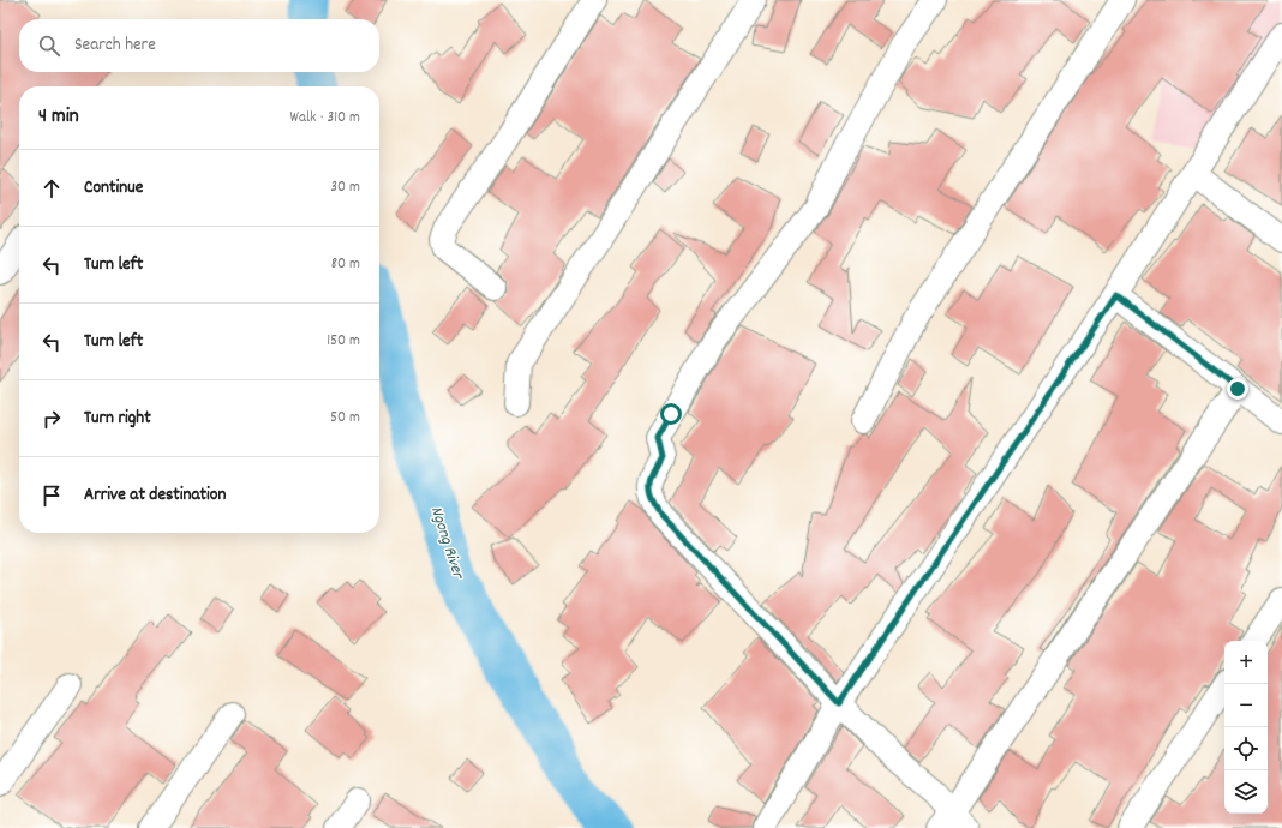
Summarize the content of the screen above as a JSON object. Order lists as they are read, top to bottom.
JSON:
{
  "water": ["Ngong River"],
  "page": {
    "search": "Search here",
    "heading": ["4 min", "Walk · 310 m"],
    "list": [
      ["Continue", "30 m"],
      ["Turn left", "80 m"],
      ["Turn left", "150 m"],
      ["Turn right", "50 m"],
      "Arrive at destination"
    ],
    "map_buttons": ["+", "−"]
  }
}
